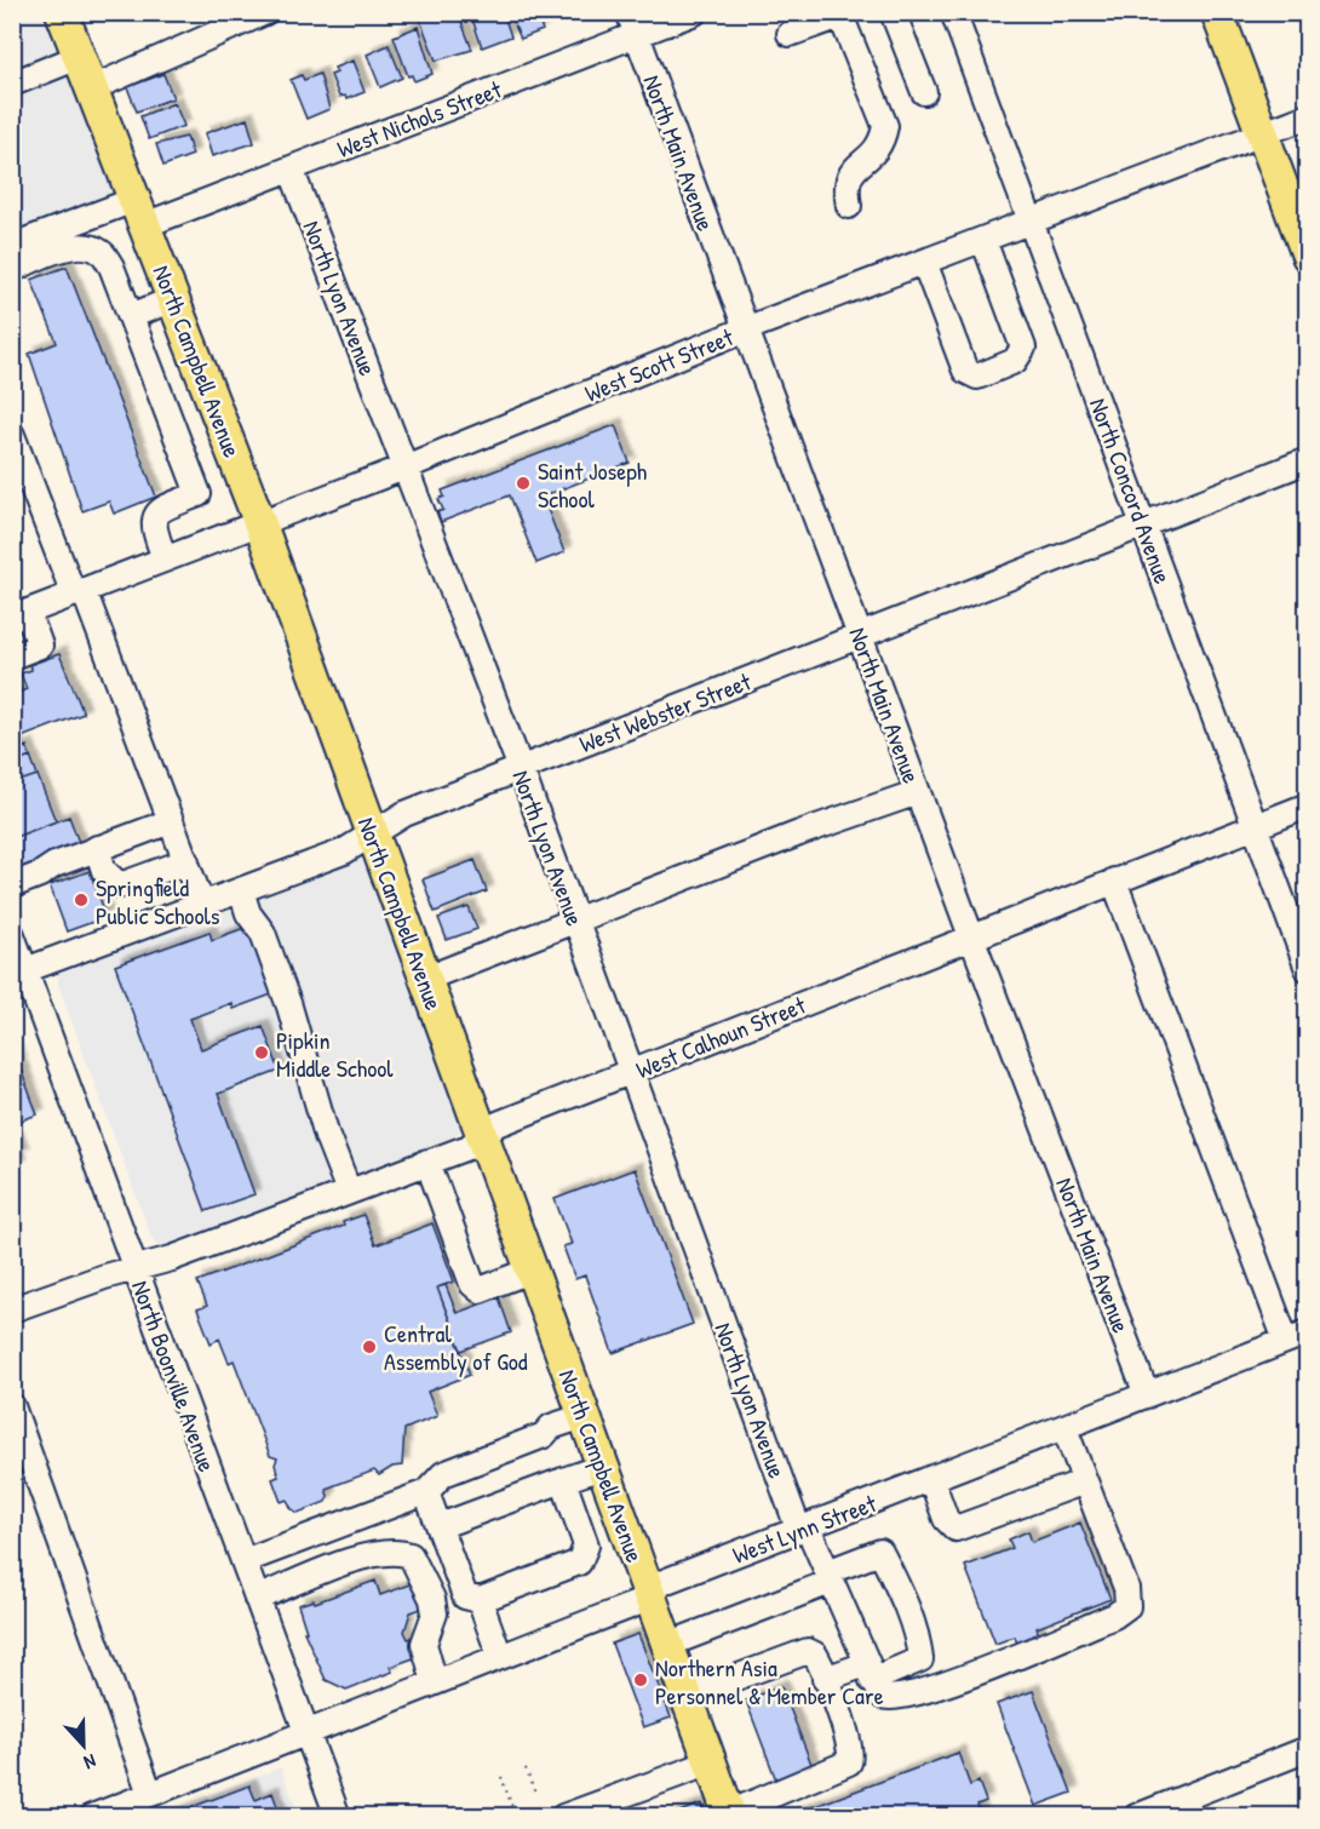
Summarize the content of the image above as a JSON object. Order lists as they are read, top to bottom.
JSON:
{
  "streets": {
    "main road": ["North Campbell Avenue"],
    "street": [
      "West Nichols Street",
      "North Main Avenue",
      "North Lyon Avenue",
      "West Scott Street",
      "North Concord Avenue",
      "West Webster Street",
      "West Calhoun Street",
      "North Boonville Avenue",
      "West Lynn Street"
    ]
  },
  "crossings": [
    ["West Nichols Street", "North Main Avenue"],
    ["West Nichols Street", "North Lyon Avenue"],
    ["West Nichols Street", "North Campbell Avenue"],
    ["North Main Avenue", "West Scott Street"],
    ["North Main Avenue", "West Webster Street"],
    ["North Main Avenue", "West Calhoun Street"],
    ["North Main Avenue", "West Lynn Street"],
    ["North Lyon Avenue", "West Scott Street"],
    ["North Lyon Avenue", "West Webster Street"],
    ["North Lyon Avenue", "West Calhoun Street"],
    ["North Lyon Avenue", "West Lynn Street"],
    ["North Campbell Avenue", "West Scott Street"],
    ["North Campbell Avenue", "West Webster Street"],
    ["North Campbell Avenue", "West Calhoun Street"],
    ["North Campbell Avenue", "West Lynn Street"],
    ["West Scott Street", "North Concord Avenue"],
    ["North Concord Avenue", "West Webster Street"],
    ["North Concord Avenue", "West Calhoun Street"],
    ["West Webster Street", "North Boonville Avenue"],
    ["West Calhoun Street", "North Boonville Avenue"],
    ["North Boonville Avenue", "West Lynn Street"]
  ],
  "places": [
    "Saint Joseph School",
    "Springfield Public Schools",
    "Pipkin Middle School",
    "Central Assembly of God",
    "Northern Asia Personnel & Member Care"
  ],
  "north": "bottom"
}
